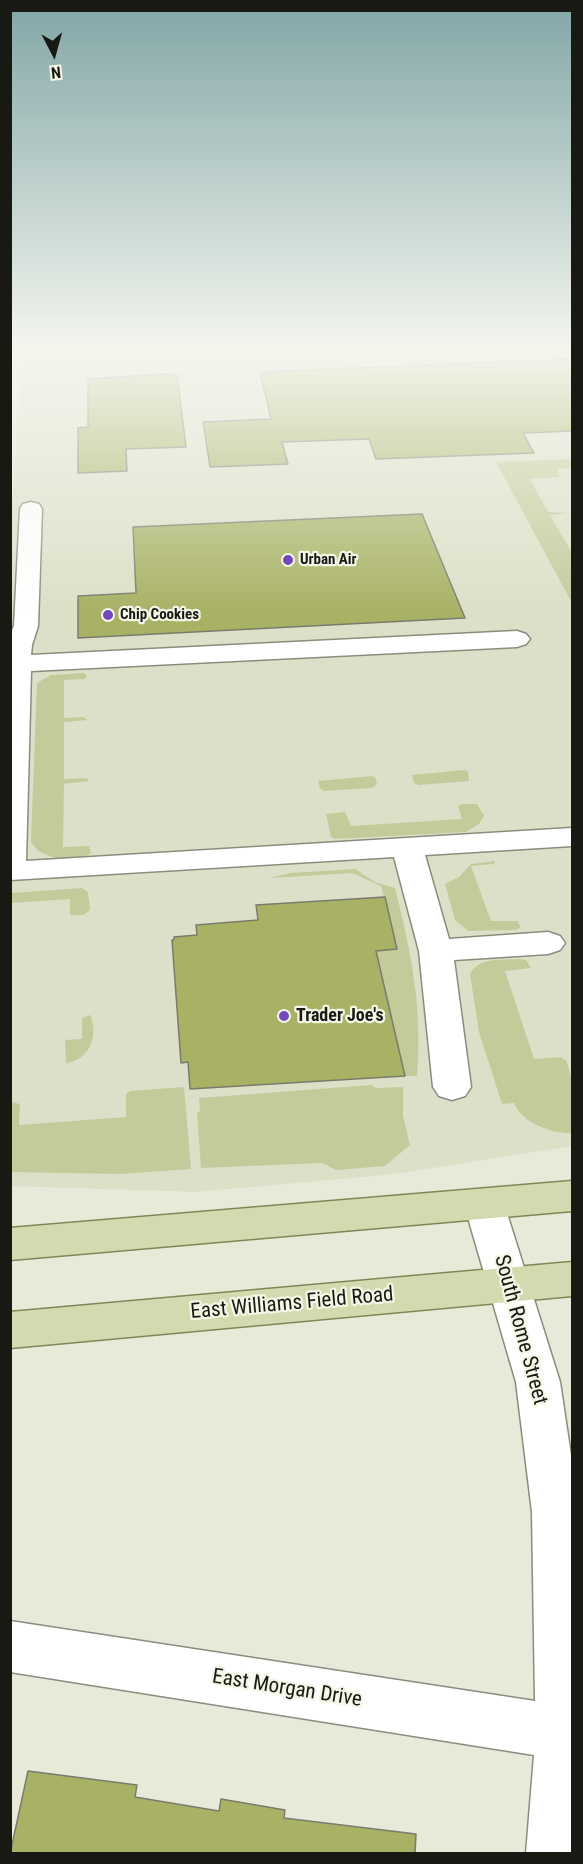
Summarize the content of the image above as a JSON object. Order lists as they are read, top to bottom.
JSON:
{
  "streets": {
    "main road": ["East Williams Field Road"],
    "street": ["South Rome Street", "East Morgan Drive"]
  },
  "crossings": [
    ["East Williams Field Road", "South Rome Street"],
    ["South Rome Street", "East Morgan Drive"]
  ],
  "places": ["Urban Air", "Chip Cookies", "Trader Joe's"],
  "north": "bottom"
}
